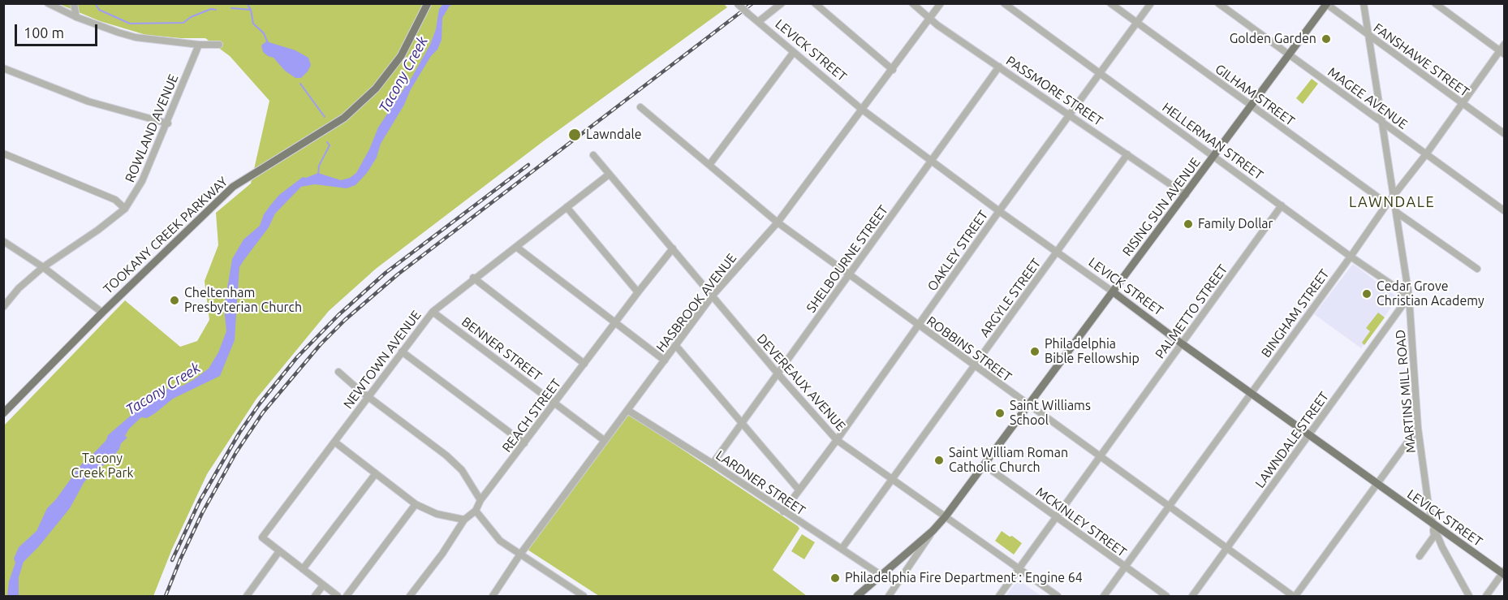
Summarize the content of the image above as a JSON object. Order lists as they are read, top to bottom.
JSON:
{
  "streets": {
    "main road": ["LEVICK STREET", "RISING SUN AVENUE", "TOOKANY CREEK PARKWAY"],
    "street": [
      "FANSHAWE STREET",
      "PASSMORE STREET",
      "GILHAM STREET",
      "MAGEE AVENUE",
      "ROWLAND AVENUE",
      "HELLERMAN STREET",
      "OAKLEY STREET",
      "SHELBOURNE STREET",
      "ARGYLE STREET",
      "HASBROOK AVENUE",
      "PALMETTO STREET",
      "BINGHAM STREET",
      "BENNER STREET",
      "ROBBINS STREET",
      "NEWTOWN AVENUE",
      "DEVEREAUX AVENUE",
      "MARTINS MILL ROAD",
      "REACH STREET",
      "LAWNDALE STREET",
      "LARDNER STREET",
      "MCKINLEY STREET"
    ]
  },
  "crossings": [
    ["LEVICK STREET", "RISING SUN AVENUE"],
    ["LEVICK STREET", "OAKLEY STREET"],
    ["LEVICK STREET", "SHELBOURNE STREET"],
    ["LEVICK STREET", "ARGYLE STREET"],
    ["LEVICK STREET", "HASBROOK AVENUE"],
    ["LEVICK STREET", "PALMETTO STREET"],
    ["LEVICK STREET", "BINGHAM STREET"],
    ["LEVICK STREET", "MARTINS MILL ROAD"],
    ["LEVICK STREET", "LAWNDALE STREET"],
    ["FANSHAWE STREET", "RISING SUN AVENUE"],
    ["FANSHAWE STREET", "BINGHAM STREET"],
    ["FANSHAWE STREET", "MARTINS MILL ROAD"],
    ["PASSMORE STREET", "RISING SUN AVENUE"],
    ["PASSMORE STREET", "OAKLEY STREET"],
    ["PASSMORE STREET", "SHELBOURNE STREET"],
    ["PASSMORE STREET", "ARGYLE STREET"],
    ["PASSMORE STREET", "HASBROOK AVENUE"],
    ["GILHAM STREET", "RISING SUN AVENUE"],
    ["GILHAM STREET", "OAKLEY STREET"],
    ["GILHAM STREET", "BINGHAM STREET"],
    ["MAGEE AVENUE", "RISING SUN AVENUE"],
    ["MAGEE AVENUE", "BINGHAM STREET"],
    ["MAGEE AVENUE", "MARTINS MILL ROAD"],
    ["HELLERMAN STREET", "RISING SUN AVENUE"],
    ["HELLERMAN STREET", "OAKLEY STREET"],
    ["HELLERMAN STREET", "PALMETTO STREET"],
    ["HELLERMAN STREET", "BINGHAM STREET"],
    ["HELLERMAN STREET", "MARTINS MILL ROAD"],
    ["HELLERMAN STREET", "LAWNDALE STREET"],
    ["RISING SUN AVENUE", "ROBBINS STREET"],
    ["RISING SUN AVENUE", "DEVEREAUX AVENUE"],
    ["RISING SUN AVENUE", "LARDNER STREET"],
    ["RISING SUN AVENUE", "MCKINLEY STREET"],
    ["OAKLEY STREET", "ROBBINS STREET"],
    ["OAKLEY STREET", "DEVEREAUX AVENUE"],
    ["OAKLEY STREET", "LARDNER STREET"],
    ["SHELBOURNE STREET", "ROBBINS STREET"],
    ["SHELBOURNE STREET", "DEVEREAUX AVENUE"],
    ["SHELBOURNE STREET", "LARDNER STREET"],
    ["ARGYLE STREET", "ROBBINS STREET"],
    ["ARGYLE STREET", "DEVEREAUX AVENUE"],
    ["ARGYLE STREET", "LARDNER STREET"],
    ["HASBROOK AVENUE", "BENNER STREET"],
    ["HASBROOK AVENUE", "ROBBINS STREET"],
    ["HASBROOK AVENUE", "DEVEREAUX AVENUE"],
    ["HASBROOK AVENUE", "LARDNER STREET"],
    ["PALMETTO STREET", "ROBBINS STREET"],
    ["PALMETTO STREET", "DEVEREAUX AVENUE"],
    ["PALMETTO STREET", "MCKINLEY STREET"],
    ["BINGHAM STREET", "ROBBINS STREET"],
    ["BINGHAM STREET", "MARTINS MILL ROAD"],
    ["BINGHAM STREET", "MCKINLEY STREET"],
    ["BENNER STREET", "NEWTOWN AVENUE"],
    ["BENNER STREET", "REACH STREET"],
    ["ROBBINS STREET", "LAWNDALE STREET"],
    ["NEWTOWN AVENUE", "DEVEREAUX AVENUE"],
    ["DEVEREAUX AVENUE", "REACH STREET"],
    ["MARTINS MILL ROAD", "LAWNDALE STREET"]
  ],
  "districts": ["LAWNDALE"],
  "water": ["Tacony Creek"],
  "parks": ["Tacony Creek Park"],
  "places": [
    "Golden Garden",
    "Lawndale",
    "Family Dollar",
    "Cedar Grove Christian Academy",
    "Cheltenham Presbyterian Church",
    "Philadelphia Bible Fellowship",
    "Saint Williams School",
    "Saint William Roman Catholic Church",
    "Philadelphia Fire Department : Engine 64"
  ],
  "scale_bar": "100 m"
}
